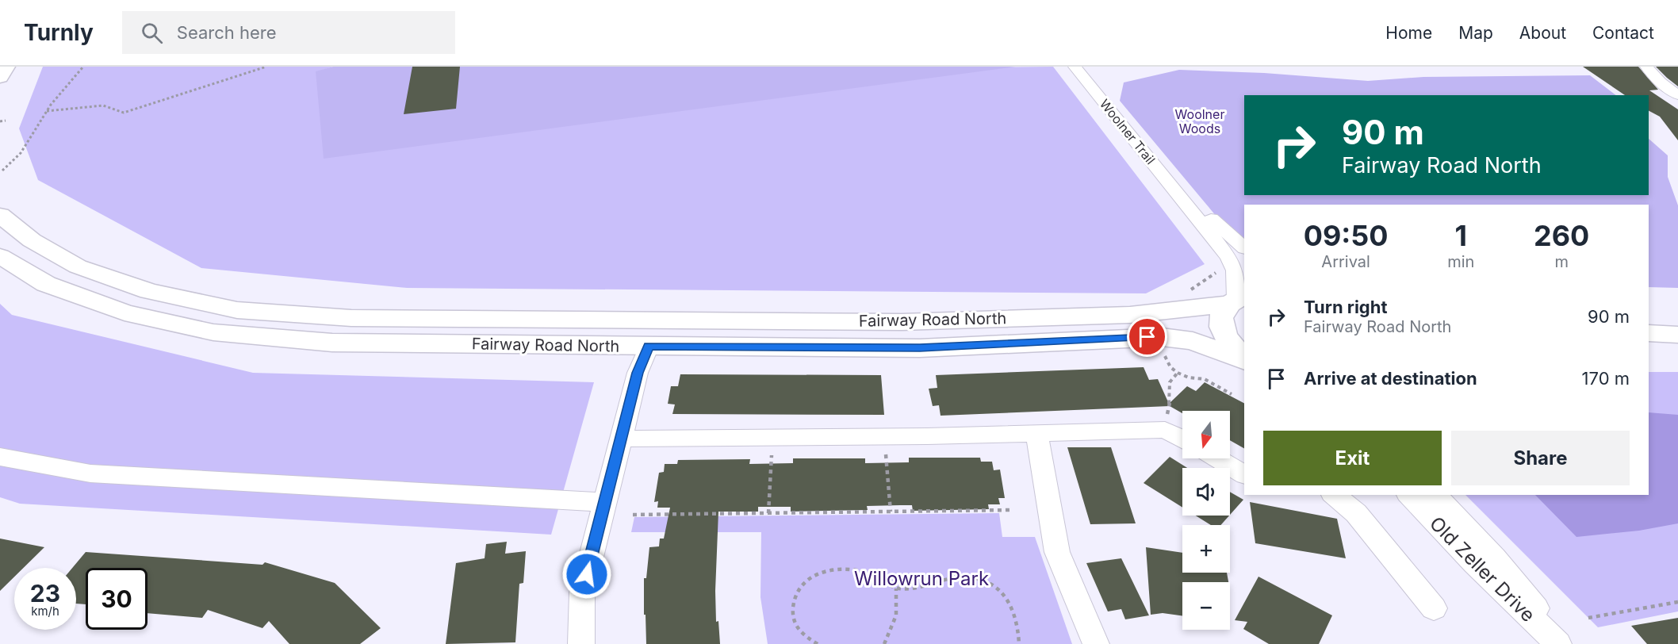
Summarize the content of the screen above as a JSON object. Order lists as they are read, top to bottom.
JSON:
{
  "streets": {
    "main road": ["Fairway Road North"],
    "street": ["Woolner Trail", "Old Zeller Drive"]
  },
  "crossings": [
    ["Woolner Trail", "Fairway Road North"]
  ],
  "parks": ["Woolner Woods", "Willowrun Park"],
  "north": "bottom",
  "page": {
    "header": "Turnly",
    "search": "Search here",
    "nav": [
      "Home",
      "Map",
      "About",
      "Contact"
    ],
    "turn": ["90 m", "Fairway Road North"],
    "eta": [
      "09:50",
      "Arrival",
      "1",
      "min",
      "260",
      "m"
    ],
    "list": [
      {
        "name": "Turn right",
        "note": "Fairway Road North",
        "value": "90 m"
      },
      {
        "name": "Arrive at destination",
        "value": "170 m"
      }
    ],
    "map_buttons": ["+", "−"],
    "buttons": ["Exit", "Share"],
    "speed": "23 km/h",
    "limit": "30"
  }
}
